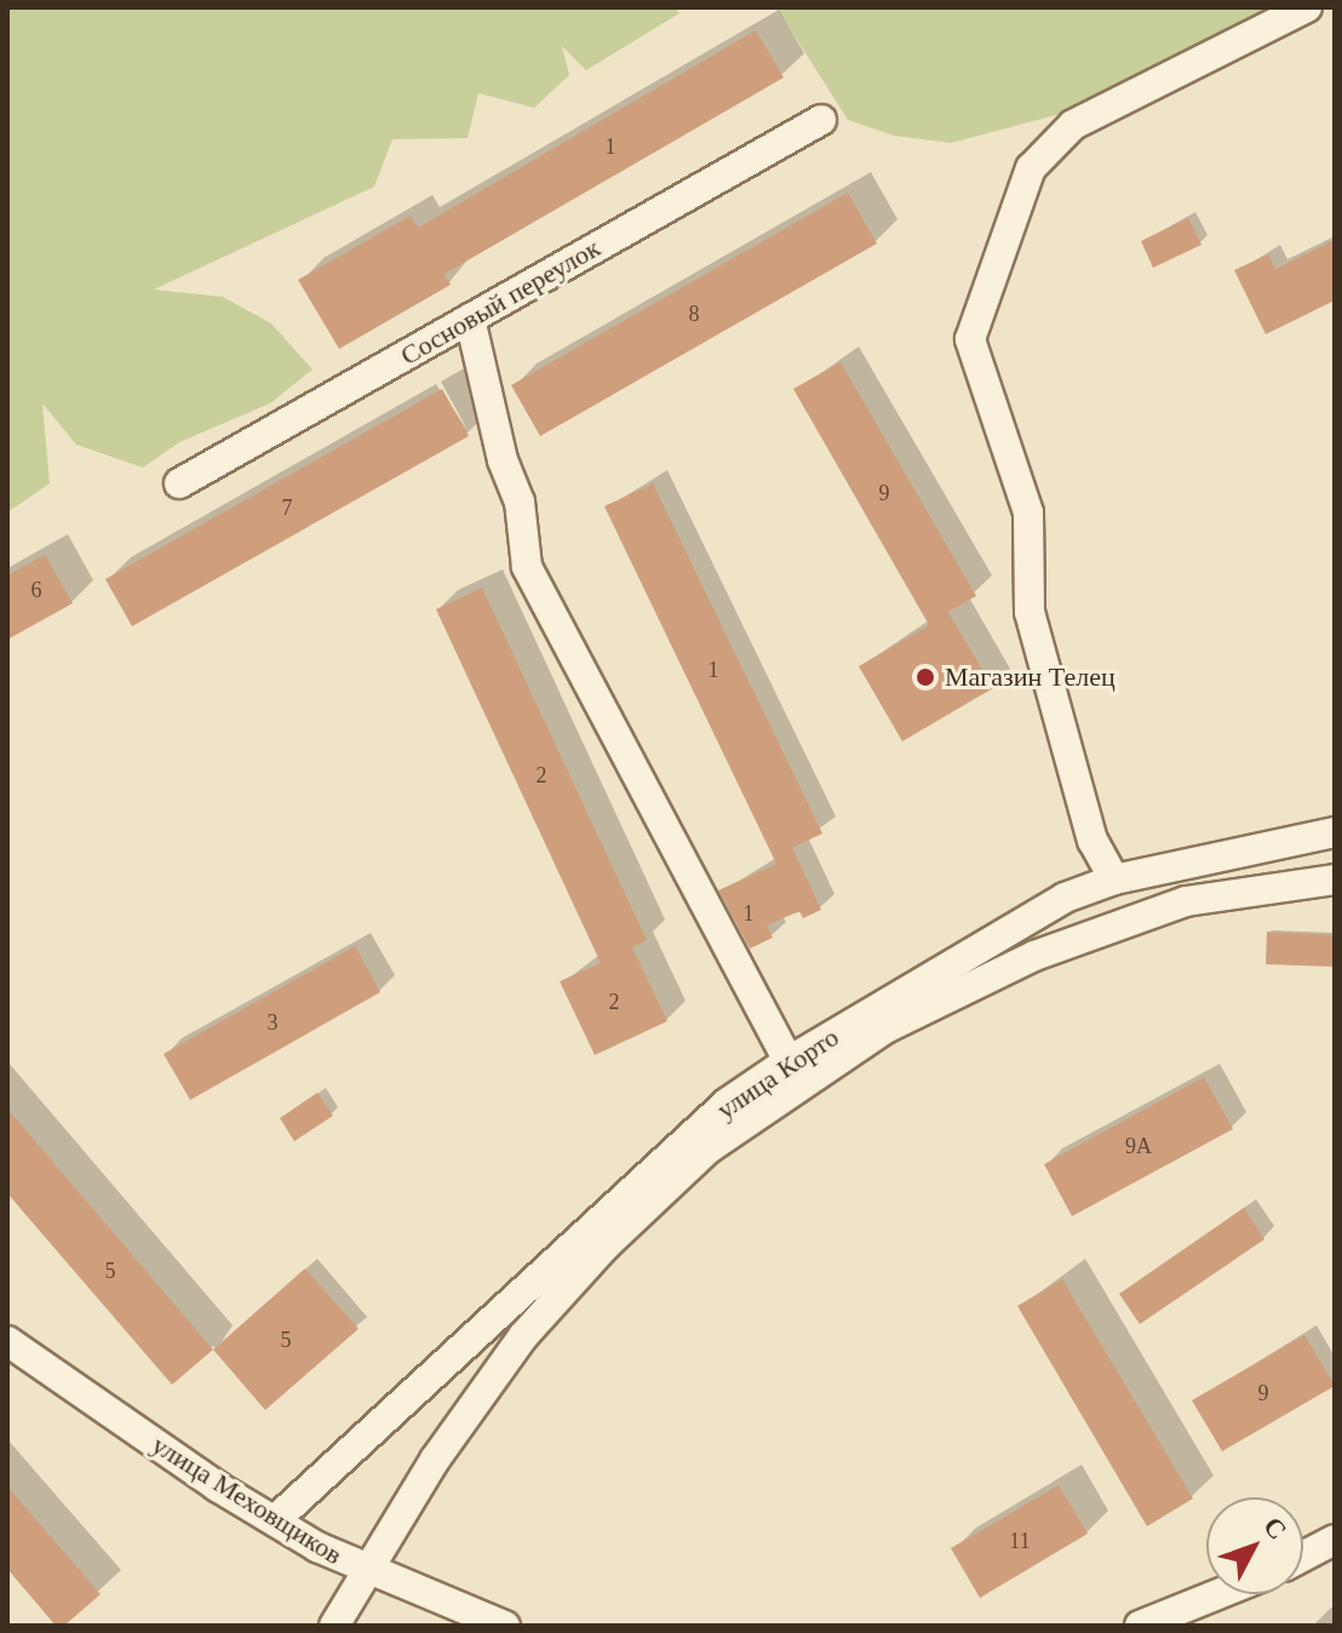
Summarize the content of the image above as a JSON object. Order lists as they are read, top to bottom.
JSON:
{
  "streets": {
    "street": ["Сосновый переулок", "улица Корто", "улица Меховщиков"]
  },
  "crossings": [
    ["улица Корто", "улица Меховщиков"]
  ],
  "places": ["Магазин Телец"],
  "house_numbers": [
    "1",
    "8",
    "9",
    "7",
    "6",
    "1",
    "2",
    "1",
    "2",
    "3",
    "9А",
    "5",
    "5",
    "9",
    "11"
  ],
  "north": "top right"
}
